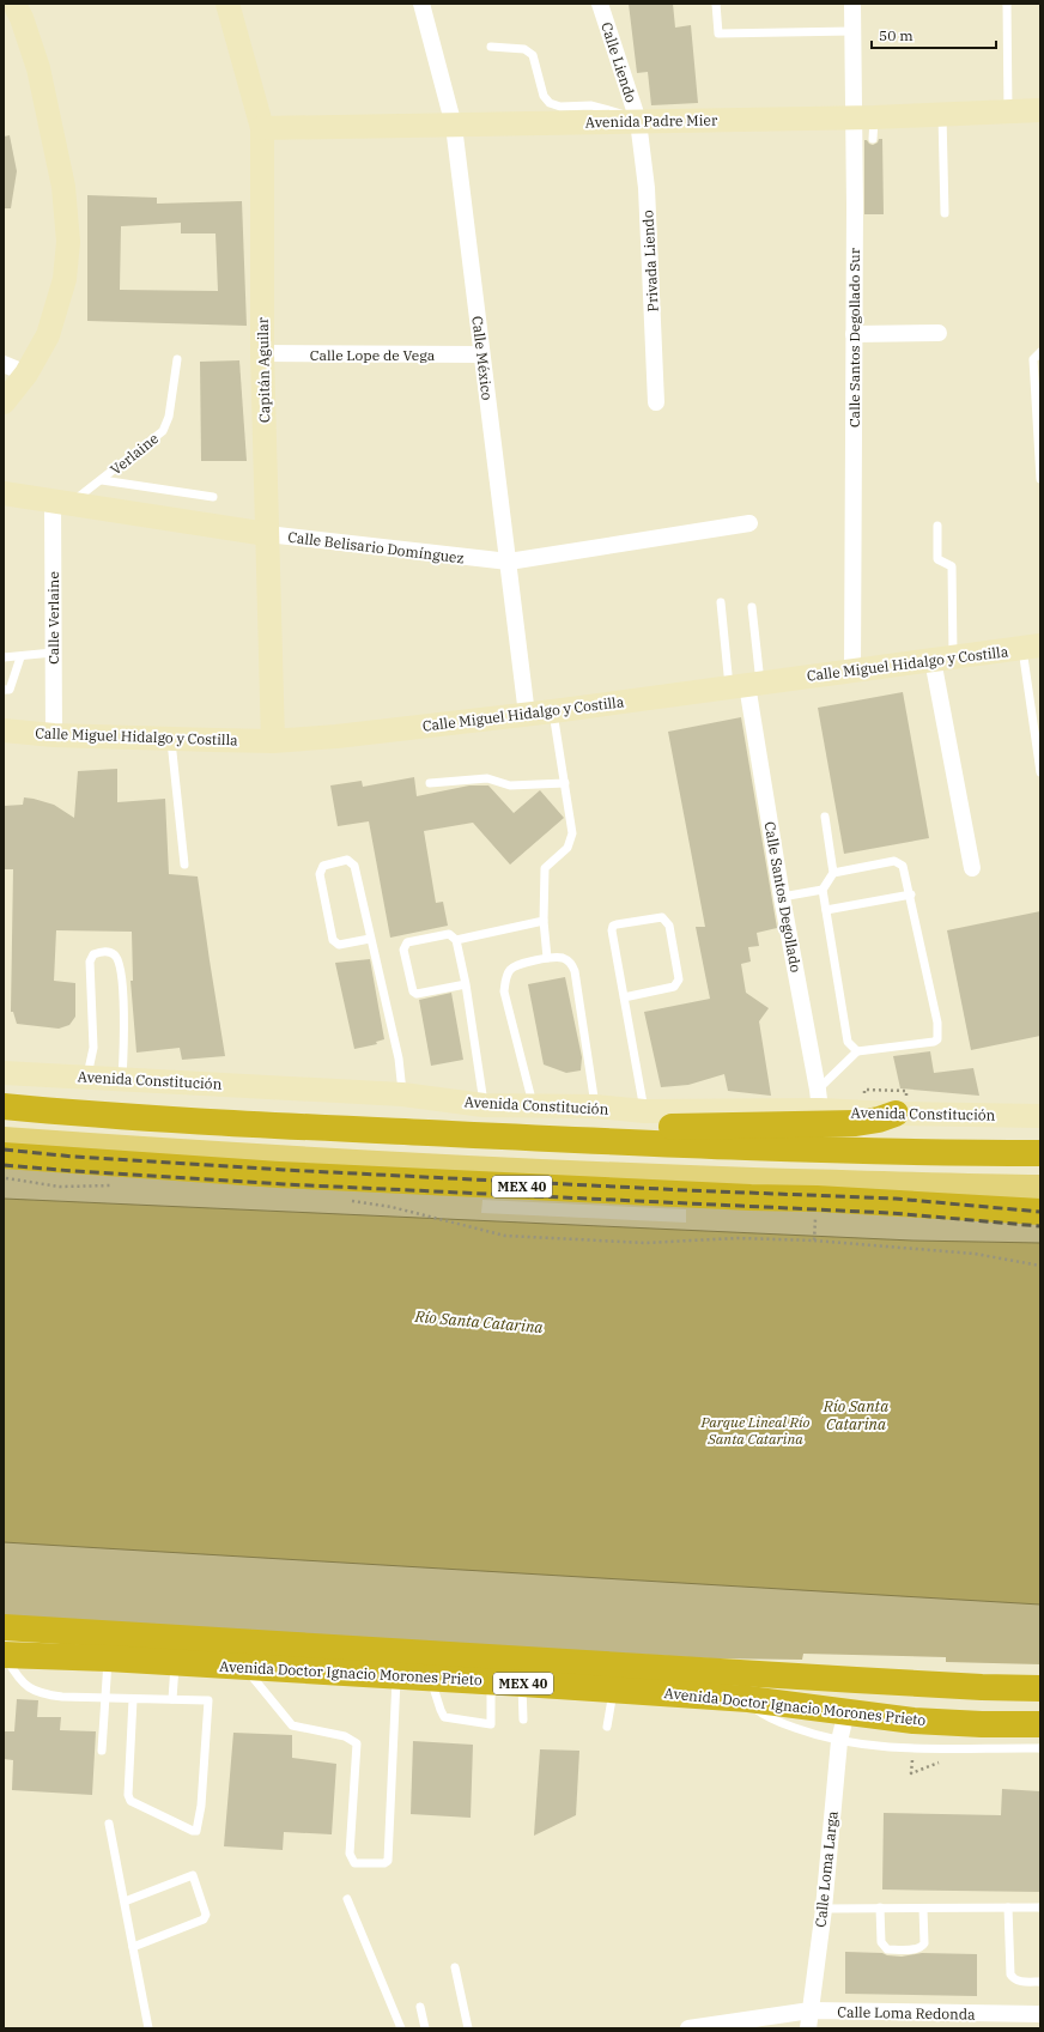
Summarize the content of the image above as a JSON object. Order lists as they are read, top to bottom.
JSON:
{
  "streets": {
    "highway": ["MEX 40", "Avenida Doctor Ignacio Morones Prieto"],
    "street": [
      "Calle Liendo",
      "Avenida Padre Mier",
      "Privada Liendo",
      "Calle Santos Degollado Sur",
      "Calle Lope de Vega",
      "Calle México",
      "Capitán Aguilar",
      "Calle Belisario Domínguez",
      "Calle Verlaine",
      "Calle Miguel Hidalgo y Costilla",
      "Calle Santos Degollado",
      "Avenida Constitución",
      "Calle Loma Larga",
      "Calle Loma Redonda"
    ],
    "lane": ["Verlaine"]
  },
  "crossings": [
    ["Calle Liendo", "Avenida Padre Mier"],
    ["Calle Liendo", "Privada Liendo"],
    ["Avenida Padre Mier", "Privada Liendo"],
    ["Avenida Padre Mier", "Calle Santos Degollado Sur"],
    ["Avenida Padre Mier", "Calle México"],
    ["Avenida Padre Mier", "Capitán Aguilar"],
    ["Calle Santos Degollado Sur", "Calle Miguel Hidalgo y Costilla"],
    ["Calle Lope de Vega", "Calle México"],
    ["Calle Lope de Vega", "Capitán Aguilar"],
    ["Calle México", "Calle Belisario Domínguez"],
    ["Calle México", "Calle Miguel Hidalgo y Costilla"],
    ["Capitán Aguilar", "Calle Belisario Domínguez"],
    ["Capitán Aguilar", "Calle Miguel Hidalgo y Costilla"],
    ["Verlaine", "Calle Belisario Domínguez"],
    ["Verlaine", "Calle Verlaine"],
    ["Calle Belisario Domínguez", "Calle Verlaine"],
    ["Calle Verlaine", "Calle Miguel Hidalgo y Costilla"],
    ["Calle Miguel Hidalgo y Costilla", "Calle Santos Degollado"],
    ["Calle Santos Degollado", "Avenida Constitución"],
    ["Avenida Doctor Ignacio Morones Prieto", "Calle Loma Larga"],
    ["Calle Loma Larga", "Calle Loma Redonda"]
  ],
  "water": ["Río Santa Catarina"],
  "parks": ["Parque Lineal Río Santa Catarina"],
  "scale_bar": "50 m"
}
